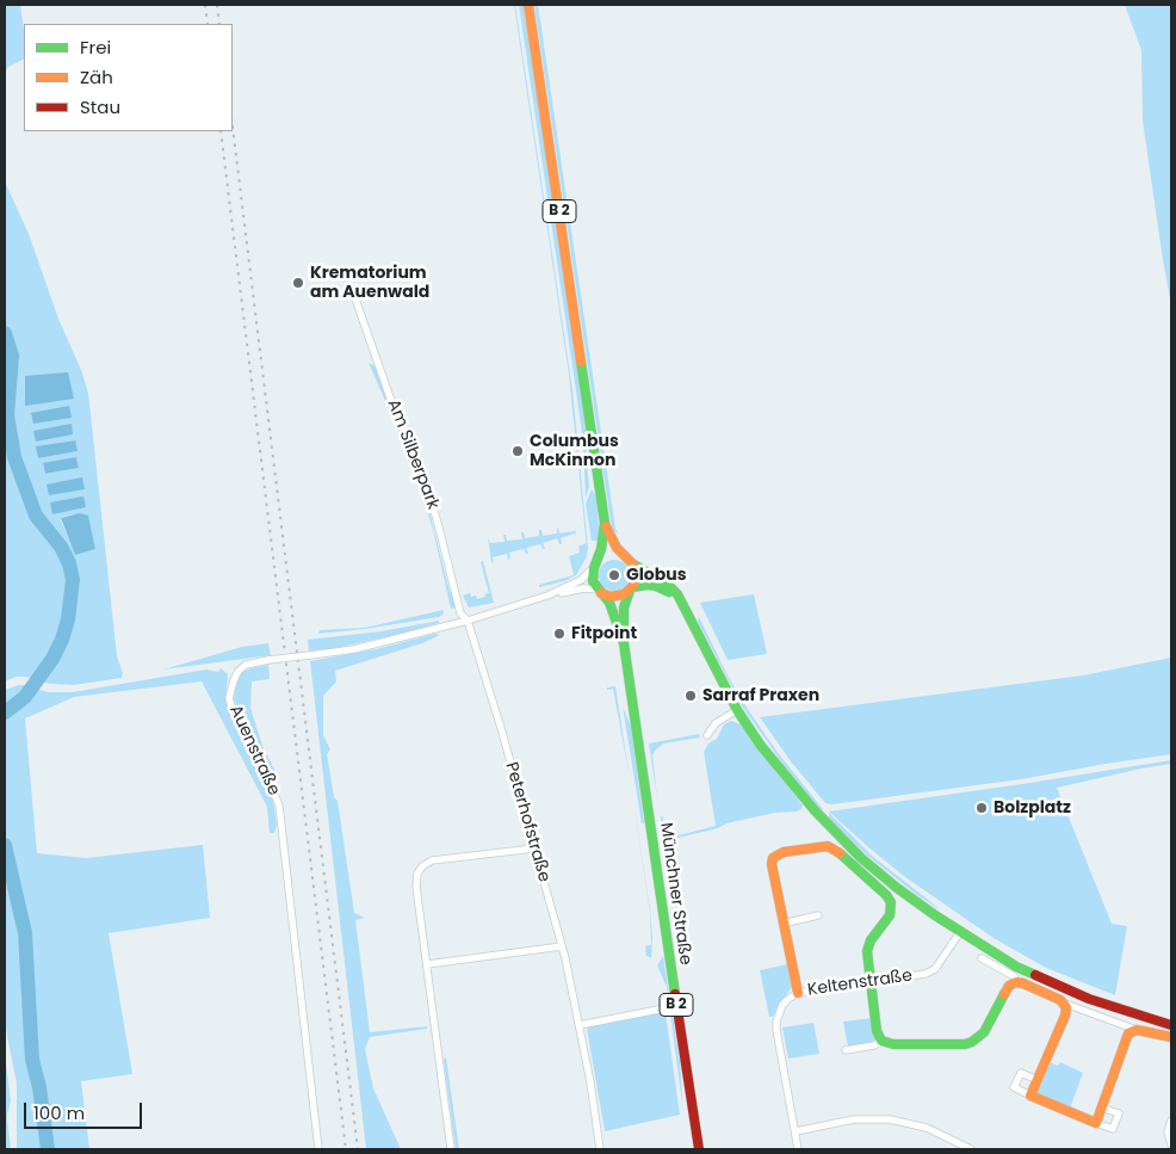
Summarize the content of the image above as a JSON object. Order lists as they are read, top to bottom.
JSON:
{
  "streets": {
    "street": [
      "B 2",
      "Am Silberpark",
      "Auenstraße",
      "Peterhofstraße",
      "Münchner Straße",
      "Keltenstraße"
    ]
  },
  "crossings": [
    ["B 2", "Auenstraße"],
    ["B 2", "Münchner Straße"],
    ["Am Silberpark", "Auenstraße"],
    ["Am Silberpark", "Peterhofstraße"],
    ["Auenstraße", "Peterhofstraße"],
    ["Auenstraße", "Münchner Straße"]
  ],
  "places": [
    "Krematorium am Auenwald",
    "Columbus McKinnon",
    "Globus",
    "Fitpoint",
    "Sarraf Praxen",
    "Bolzplatz"
  ],
  "legend": ["Frei", "Zäh", "Stau"],
  "scale_bar": "100 m"
}
